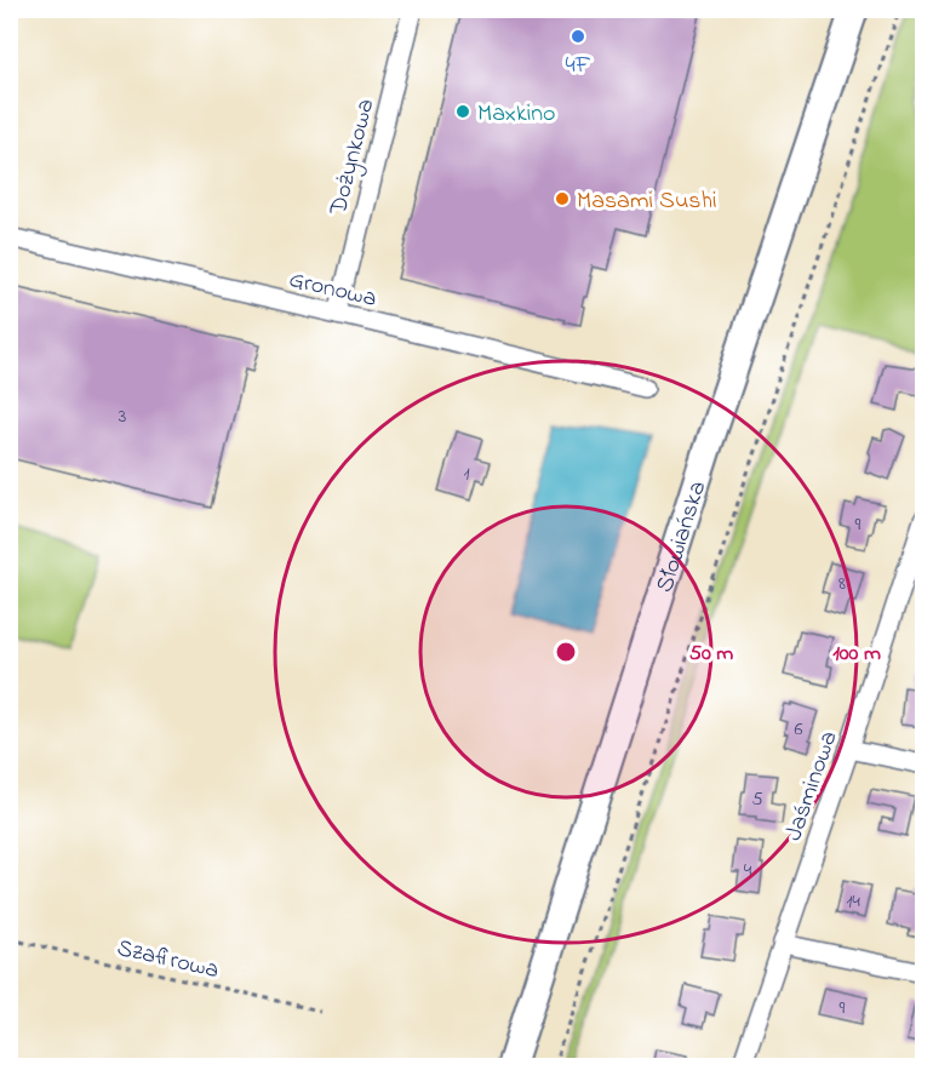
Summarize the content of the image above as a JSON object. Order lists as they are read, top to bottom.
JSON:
{
  "streets": {
    "main road": ["Słowiańska"],
    "street": ["Dożynkowa", "Gronowa", "Jaśminowa"],
    "path": ["Szafirowa"]
  },
  "crossings": [
    ["Dożynkowa", "Gronowa"]
  ],
  "places": ["4F", "Maxkino", "Masami Sushi"],
  "house_numbers": [
    "3",
    "1",
    "9",
    "8",
    "6",
    "5",
    "4",
    "14",
    "9"
  ],
  "rings": ["50 m", "100 m"]
}
